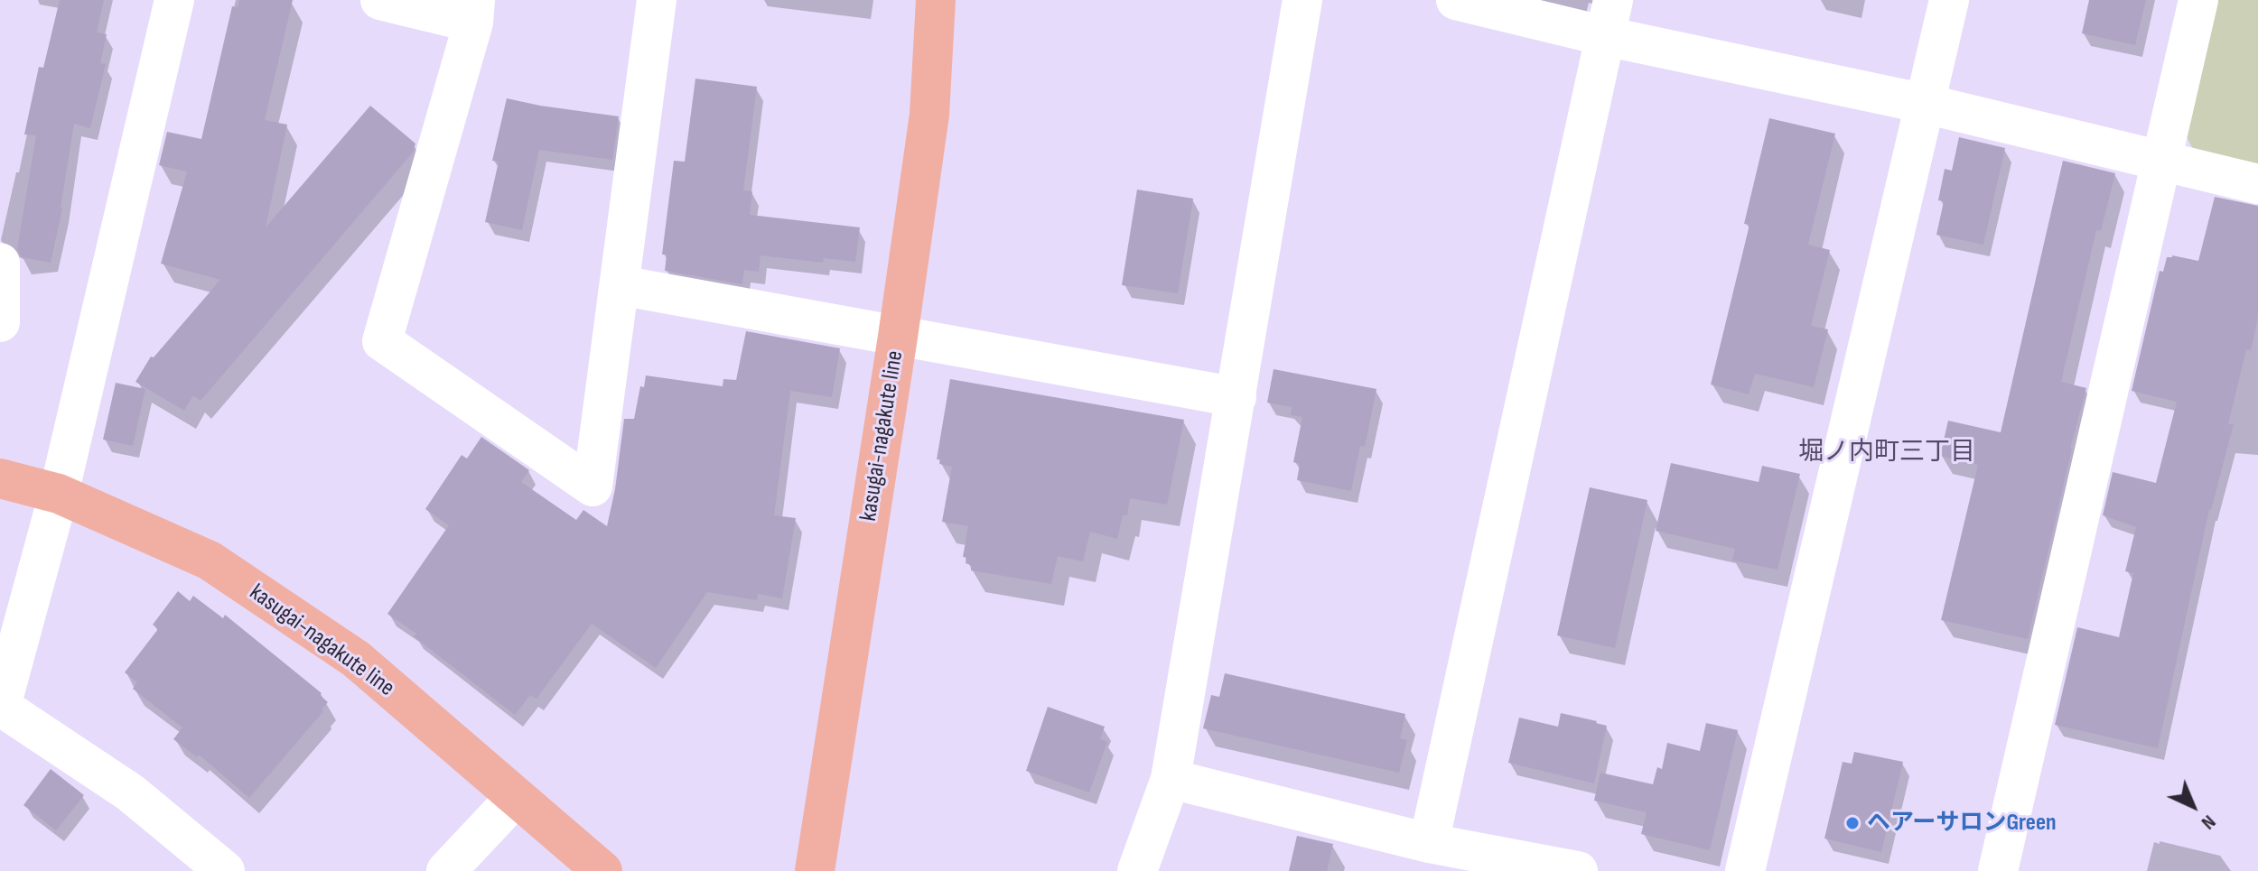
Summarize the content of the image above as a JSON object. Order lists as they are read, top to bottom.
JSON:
{
  "streets": {
    "main road": ["kasugai-nagakute line"]
  },
  "districts": ["堀ノ内町三丁目"],
  "places": ["ヘアーサロンGreen"],
  "north": "bottom right"
}
